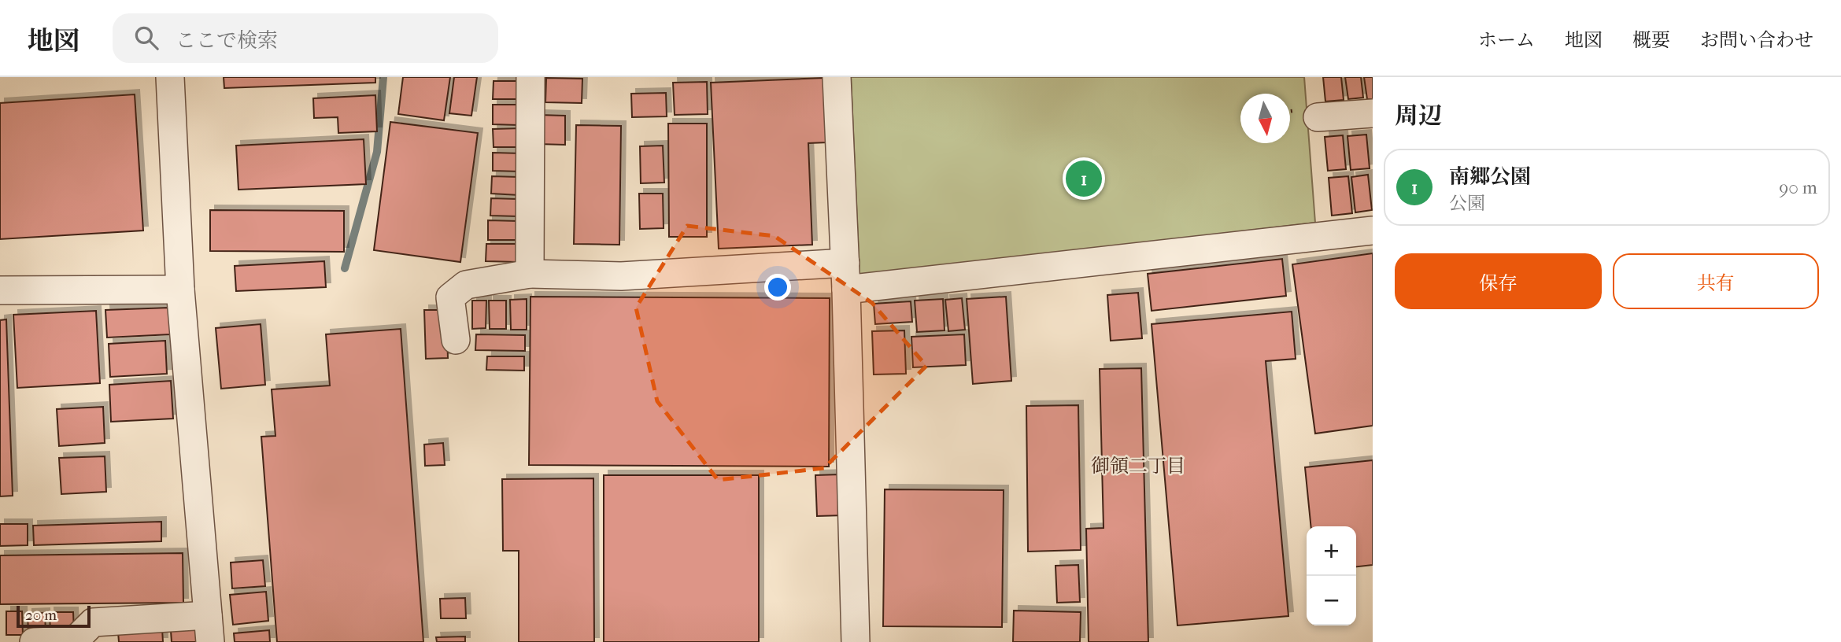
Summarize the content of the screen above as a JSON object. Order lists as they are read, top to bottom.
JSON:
{
  "districts": ["御領二丁目"],
  "scale_bar": "20 m",
  "north": "bottom",
  "page": {
    "header": "地図",
    "search": "ここで検索",
    "nav": [
      "ホーム",
      "地図",
      "概要",
      "お問い合わせ"
    ],
    "heading": "周辺",
    "list": [
      {
        "mark": "1",
        "name": "南郷公園",
        "note": "公園",
        "value": "90 m"
      }
    ],
    "pins": "1",
    "buttons": ["保存", "共有"],
    "map_buttons": ["+", "−"],
    "scale": "20 m"
  }
}
